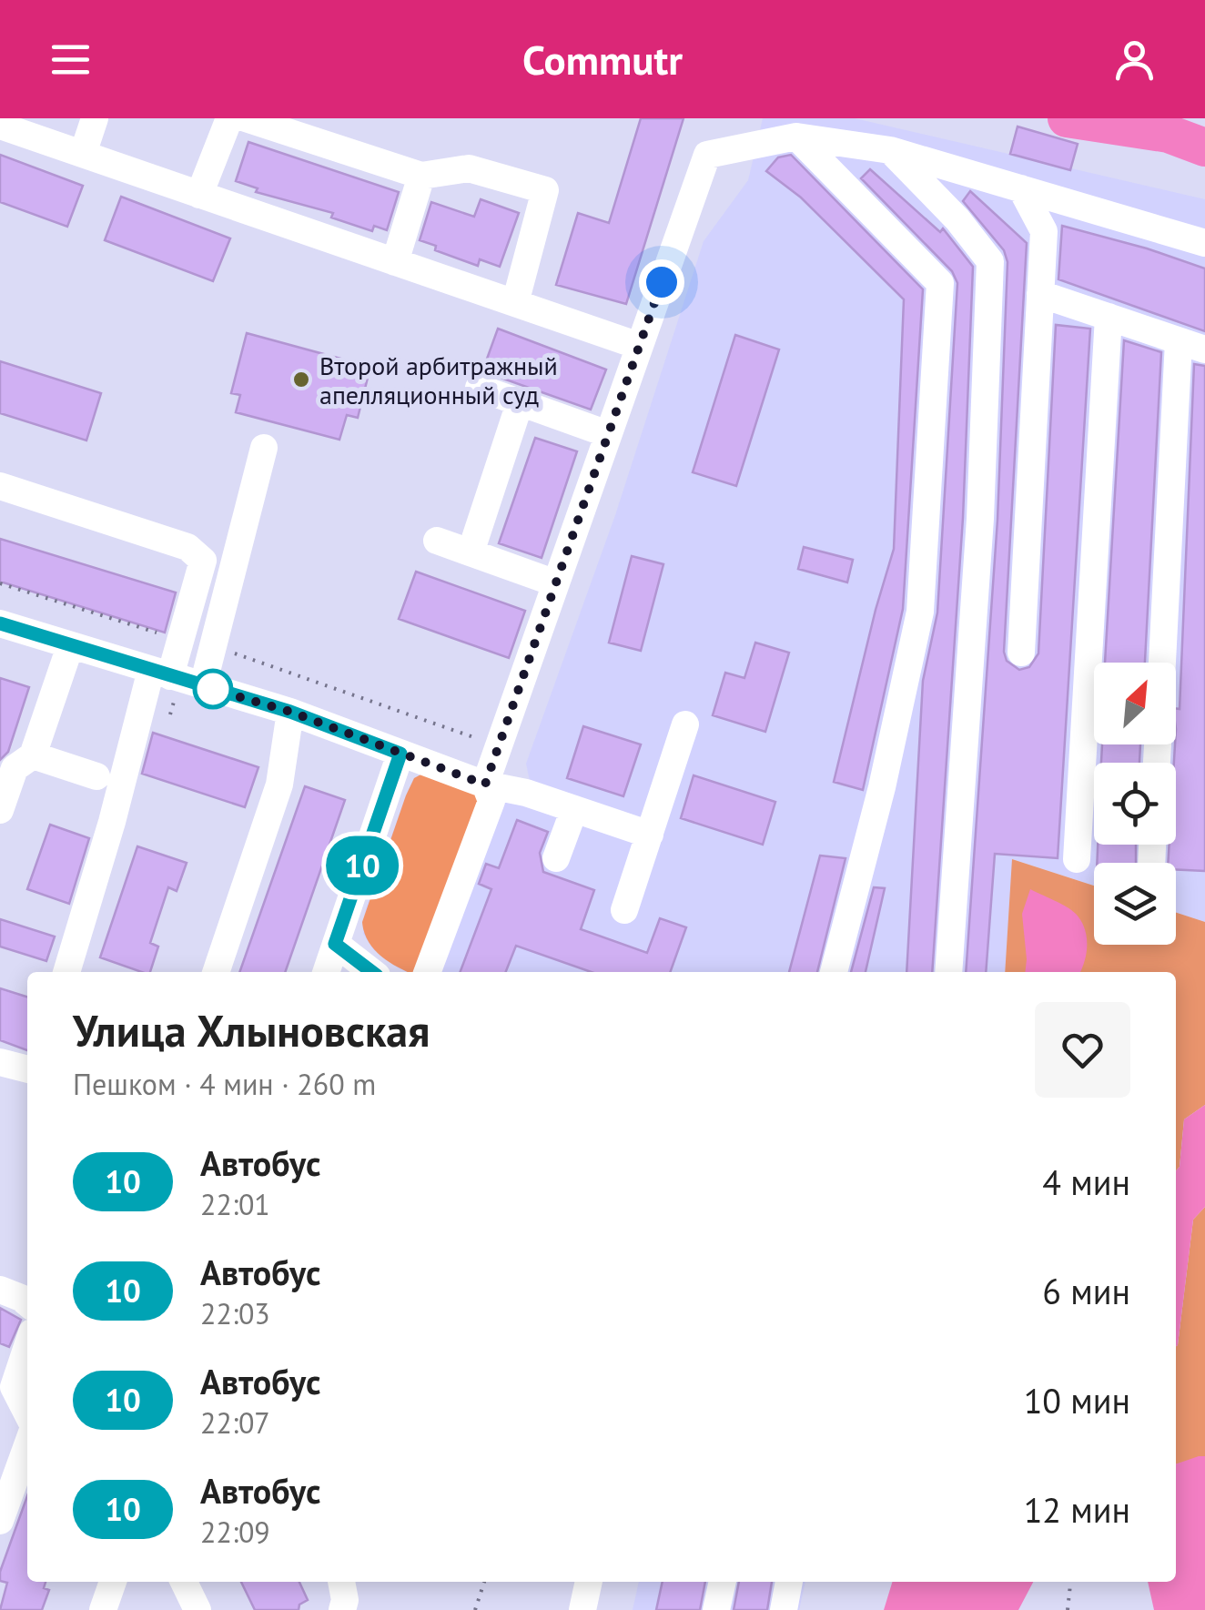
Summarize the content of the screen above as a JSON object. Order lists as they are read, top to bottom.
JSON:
{
  "places": ["Второй арбитражный апелляционный суд"],
  "lines": ["bus line 10"],
  "north": "top right",
  "page": {
    "header": "Commutr",
    "on_map": "10",
    "heading": ["Улица Хлыновская", "Пешком · 4 мин · 260 m"],
    "list": [
      {
        "mark": "10",
        "name": "Автобус",
        "note": "22:01",
        "value": "4 мин"
      },
      {
        "mark": "10",
        "name": "Автобус",
        "note": "22:03",
        "value": "6 мин"
      },
      {
        "mark": "10",
        "name": "Автобус",
        "note": "22:07",
        "value": "10 мин"
      },
      {
        "mark": "10",
        "name": "Автобус",
        "note": "22:09",
        "value": "12 мин"
      }
    ]
  }
}
